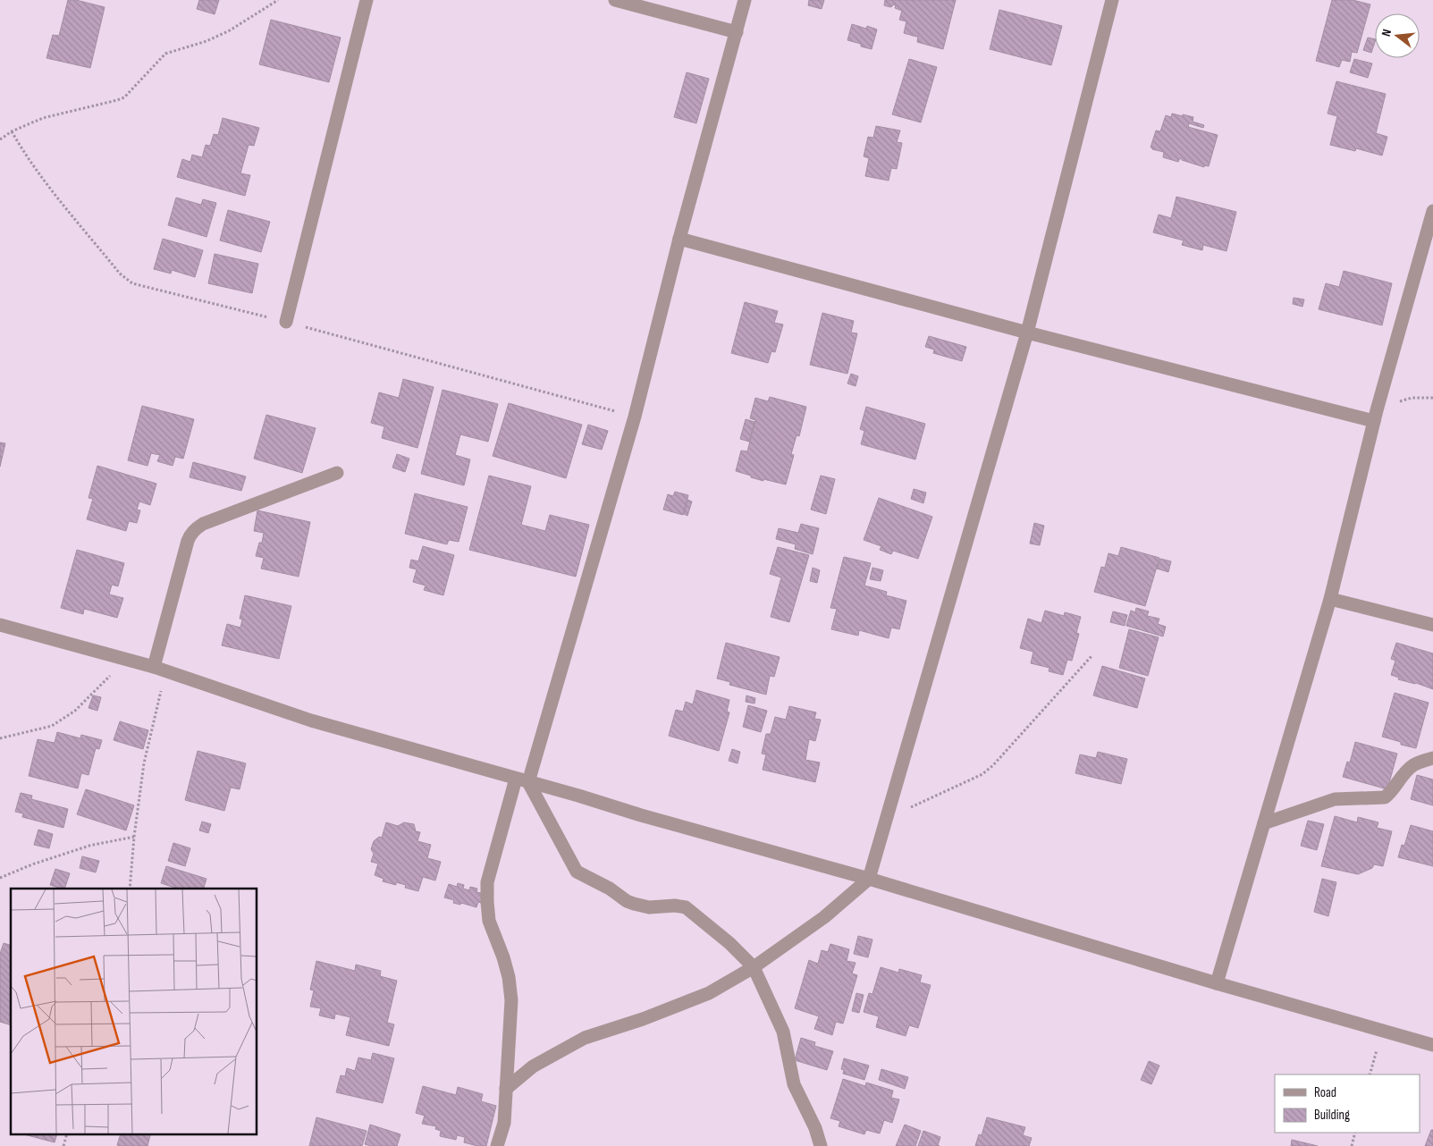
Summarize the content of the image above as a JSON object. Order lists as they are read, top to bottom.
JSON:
{
  "legend": ["Road", "Building"],
  "north": "left"
}
